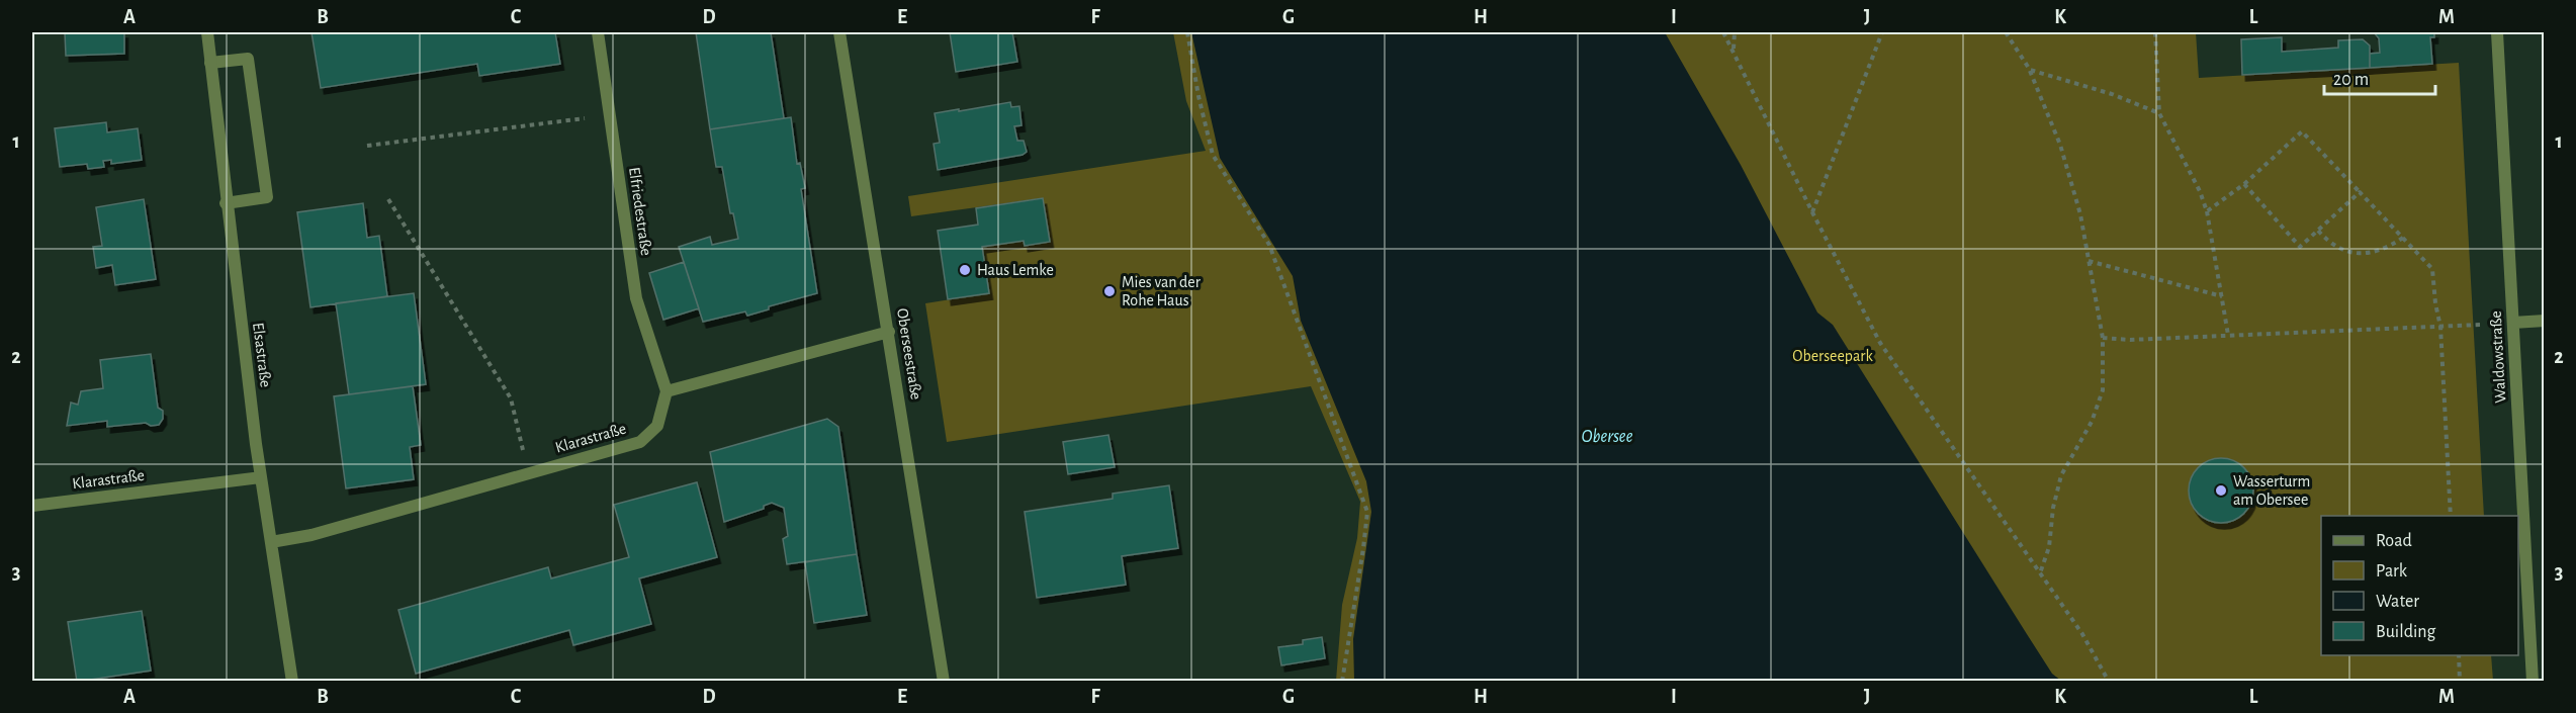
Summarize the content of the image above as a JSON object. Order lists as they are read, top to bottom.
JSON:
{
  "streets": {
    "street": [
      "Elfriedestraße",
      "Oberseestraße",
      "Elsastraße",
      "Waldowstraße",
      "Klarastraße"
    ]
  },
  "crossings": [
    ["Elfriedestraße", "Klarastraße"],
    ["Elsastraße", "Klarastraße"]
  ],
  "water": ["Obersee"],
  "parks": ["Oberseepark"],
  "places": ["Haus Lemke", "Mies van der Rohe Haus", "Wasserturm am Obersee"],
  "legend": [
    "Road",
    "Park",
    "Water",
    "Building"
  ],
  "scale_bar": "20 m",
  "grid": {
    "columns": [
      "A",
      "B",
      "C",
      "D",
      "E",
      "F",
      "G",
      "H",
      "I",
      "J",
      "K",
      "L",
      "M"
    ],
    "rows": ["1", "2", "3"]
  }
}
